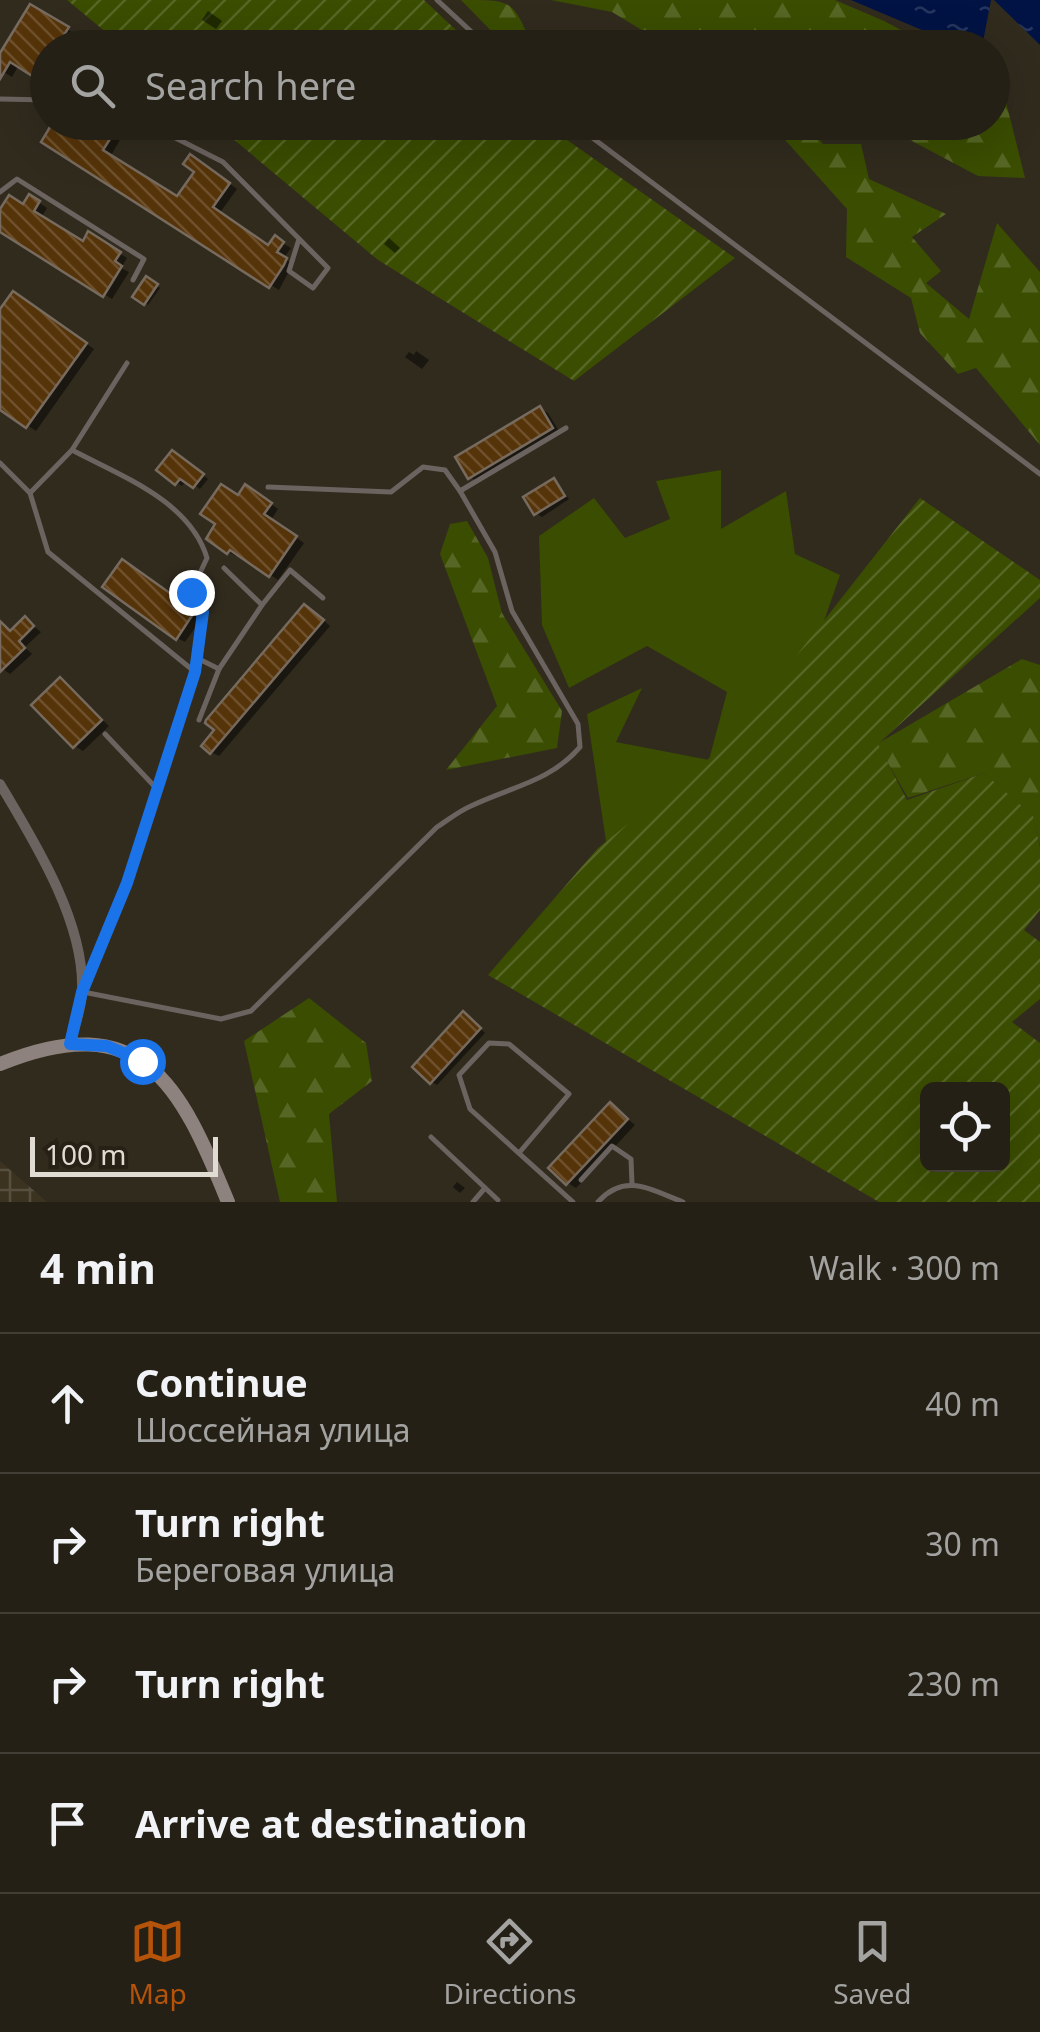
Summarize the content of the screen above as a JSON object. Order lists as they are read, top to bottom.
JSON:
{
  "scale_bar": "100 m",
  "page": {
    "search": "Search here",
    "scale": "100 m",
    "heading": ["4 min", "Walk · 300 m"],
    "list": [
      ["Continue", "Шоссейная улица", "40 m"],
      ["Turn right", "Береговая улица", "30 m"],
      ["Turn right", "230 m"],
      "Arrive at destination"
    ],
    "nav": ["Map", "Directions", "Saved"]
  }
}
